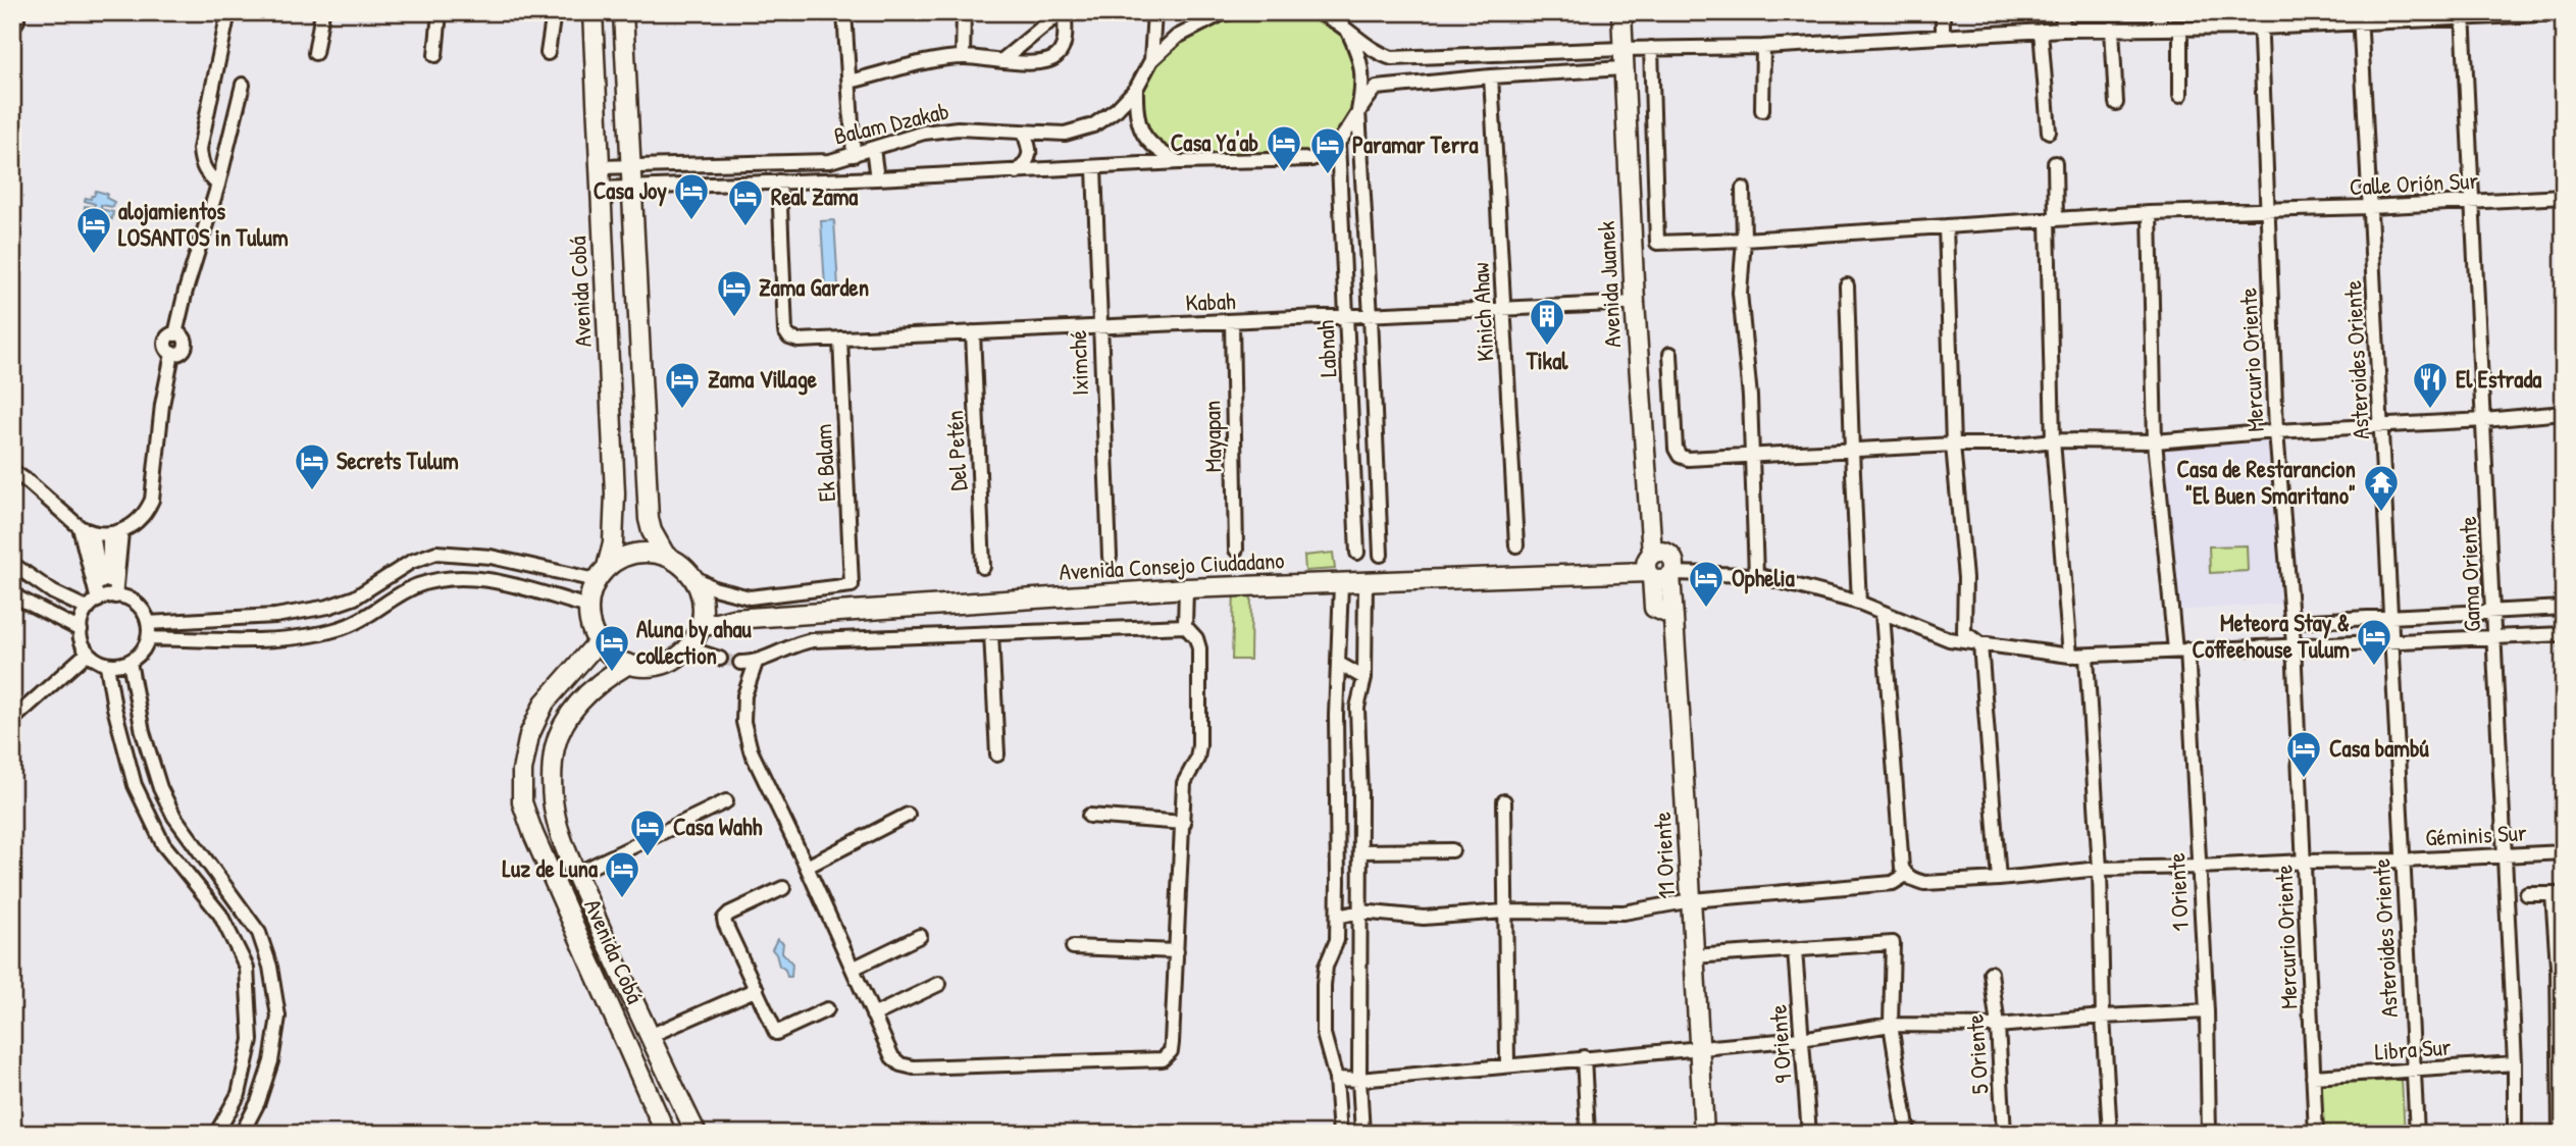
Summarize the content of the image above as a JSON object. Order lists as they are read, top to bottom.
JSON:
{
  "streets": {
    "street": [
      "Balam Dzakab",
      "Calle Orión Sur",
      "Avenida Juanek",
      "Avenida Cobá",
      "Kabah",
      "Kinich Ahaw",
      "Labnah",
      "Mercurio Oriente",
      "Asteroides Oriente",
      "Iximché",
      "Mayapan",
      "Del Petén",
      "Ek Balam",
      "Avenida Consejo Ciudadano",
      "Gama Oriente",
      "Géminis Sur",
      "11 Oriente",
      "1 Oriente",
      "9 Oriente",
      "Libra Sur",
      "5 Oriente"
    ]
  },
  "crossings": [
    ["Balam Dzakab", "Avenida Cobá"],
    ["Calle Orión Sur", "Mercurio Oriente"],
    ["Calle Orión Sur", "Asteroides Oriente"],
    ["Calle Orión Sur", "Gama Oriente"],
    ["Calle Orión Sur", "1 Oriente"],
    ["Avenida Juanek", "Kabah"],
    ["Avenida Juanek", "Avenida Consejo Ciudadano"],
    ["Avenida Juanek", "11 Oriente"],
    ["Avenida Cobá", "Ek Balam"],
    ["Avenida Cobá", "Avenida Consejo Ciudadano"],
    ["Kabah", "Kinich Ahaw"],
    ["Kabah", "Labnah"],
    ["Kabah", "Iximché"],
    ["Kabah", "Mayapan"],
    ["Kabah", "Del Petén"],
    ["Kabah", "Ek Balam"],
    ["Mercurio Oriente", "Géminis Sur"],
    ["Mercurio Oriente", "Libra Sur"],
    ["Asteroides Oriente", "Géminis Sur"],
    ["Asteroides Oriente", "Libra Sur"],
    ["Ek Balam", "Avenida Consejo Ciudadano"],
    ["Avenida Consejo Ciudadano", "11 Oriente"],
    ["Gama Oriente", "Géminis Sur"],
    ["Gama Oriente", "Libra Sur"],
    ["Géminis Sur", "1 Oriente"]
  ],
  "places": {
    "hotel": [
      "Casa Ya'ab",
      "Paramar Terra",
      "Casa Joy",
      "Real Zama",
      "alojamientos LOSANTOS in Tulum",
      "Zama Garden",
      "Zama Village",
      "Secrets Tulum",
      "Ophelia",
      "Meteora Stay & Coffeehouse Tulum",
      "Aluna by ahau collection",
      "Casa bambú",
      "Casa Wahh",
      "Luz de Luna"
    ],
    "building": ["Tikal"],
    "restaurant": ["El Estrada"],
    "temple": ["Casa de Restarancion \"El Buen Smaritano\""]
  }
}
